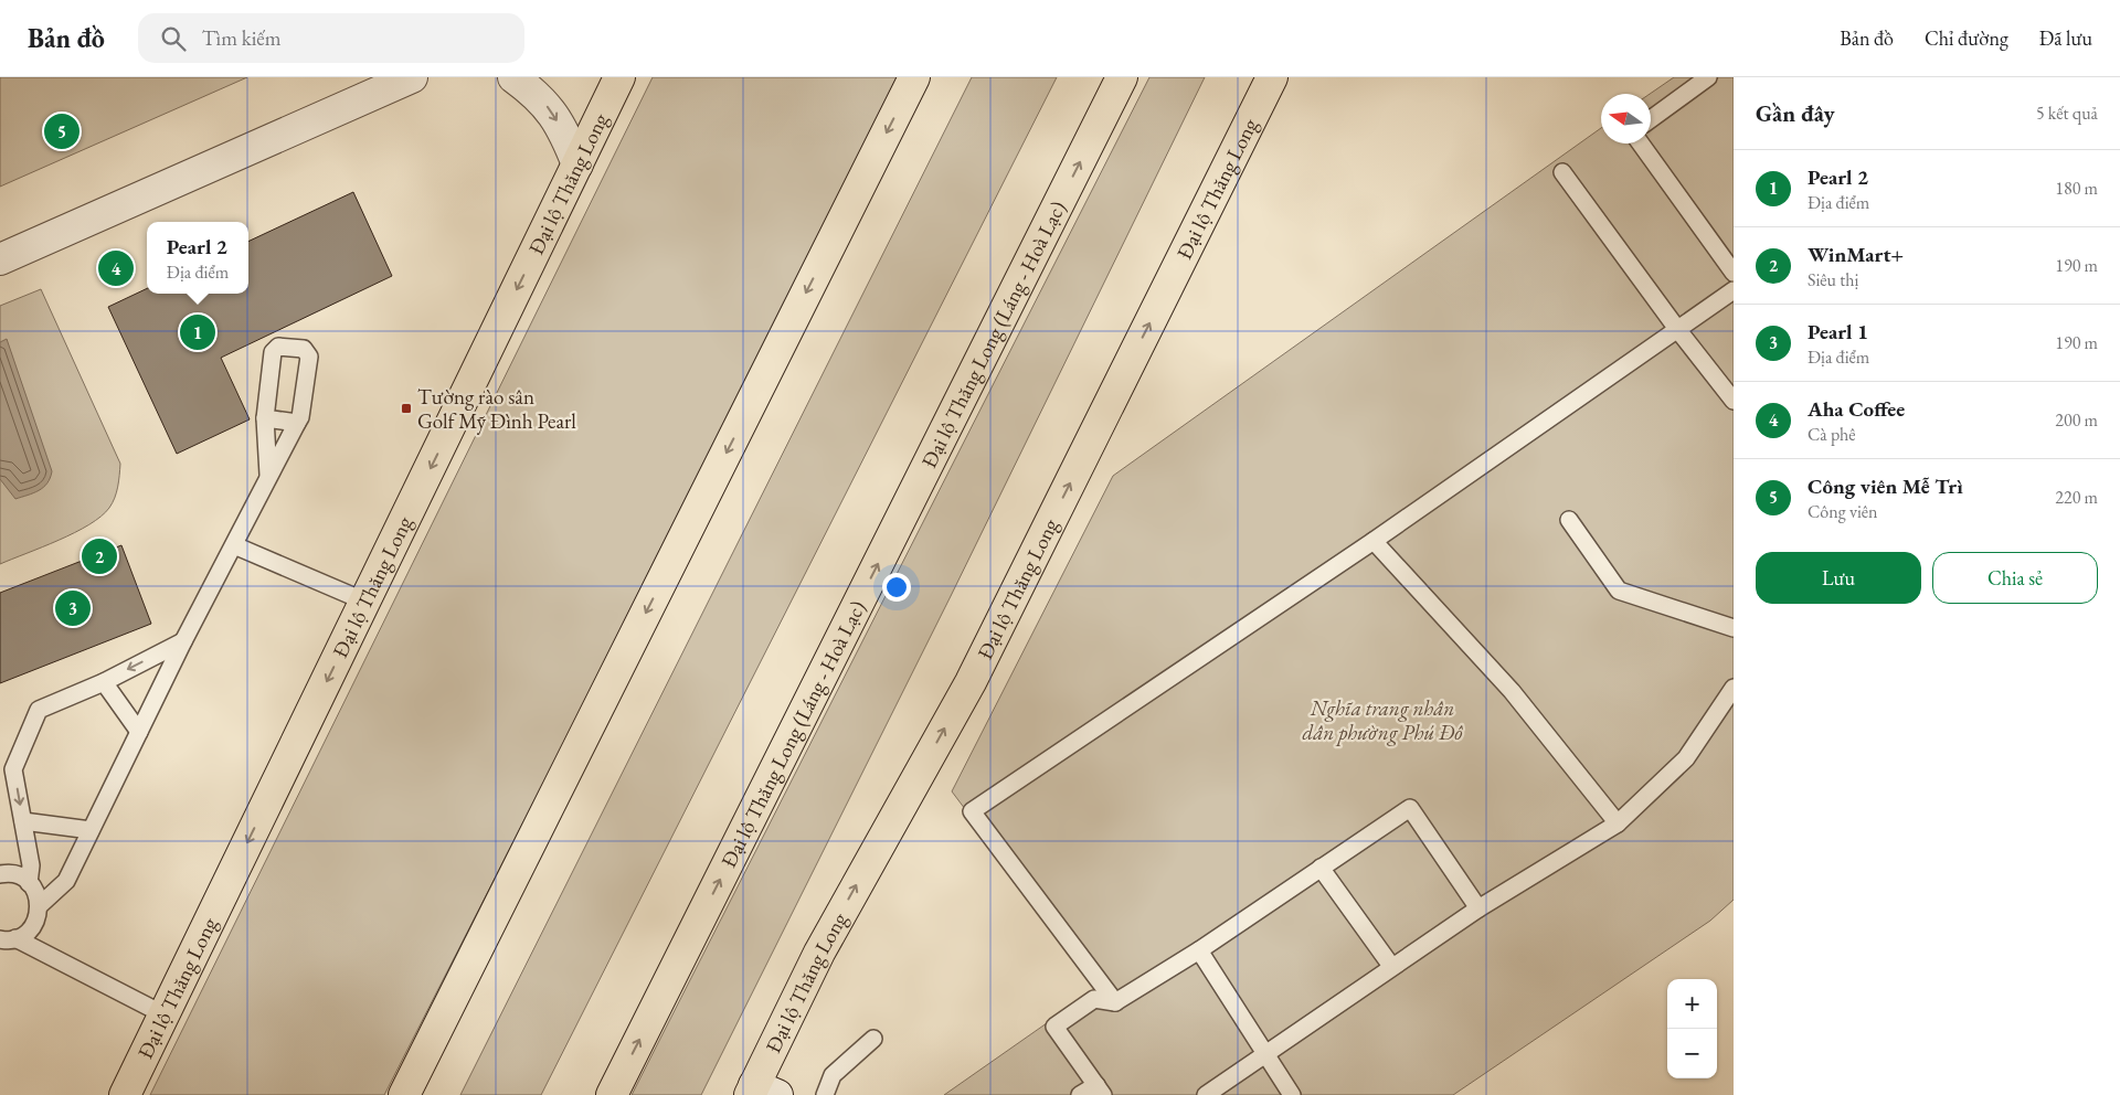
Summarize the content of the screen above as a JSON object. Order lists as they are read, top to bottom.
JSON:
{
  "streets": {
    "main road": ["Đại lộ Thăng Long", "Đại lộ Thăng Long (Láng - Hoà Lạc)"]
  },
  "parks": ["Nghĩa trang nhân dân phường Phú Đô"],
  "places": {
    "transit": ["Tường rào sân Golf Mỹ Đình Pearl"]
  },
  "north": "left",
  "page": {
    "header": "Bản đồ",
    "search": "Tìm kiếm",
    "nav": ["Bản đồ", "Chỉ đường", "Đã lưu"],
    "heading": ["Gần đây", "5 kết quả"],
    "pins": [
      "5",
      "4",
      "1",
      "2",
      "3"
    ],
    "list": [
      {
        "mark": "1",
        "name": "Pearl 2",
        "note": "Địa điểm",
        "value": "180 m"
      },
      {
        "mark": "2",
        "name": "WinMart+",
        "note": "Siêu thị",
        "value": "190 m"
      },
      {
        "mark": "3",
        "name": "Pearl 1",
        "note": "Địa điểm",
        "value": "190 m"
      },
      {
        "mark": "4",
        "name": "Aha Coffee",
        "note": "Cà phê",
        "value": "200 m"
      },
      {
        "mark": "5",
        "name": "Công viên Mễ Trì",
        "note": "Công viên",
        "value": "220 m"
      }
    ],
    "popup": ["Pearl 2", "Địa điểm"],
    "buttons": ["Lưu", "Chia sẻ"],
    "map_buttons": ["+", "−"]
  }
}
